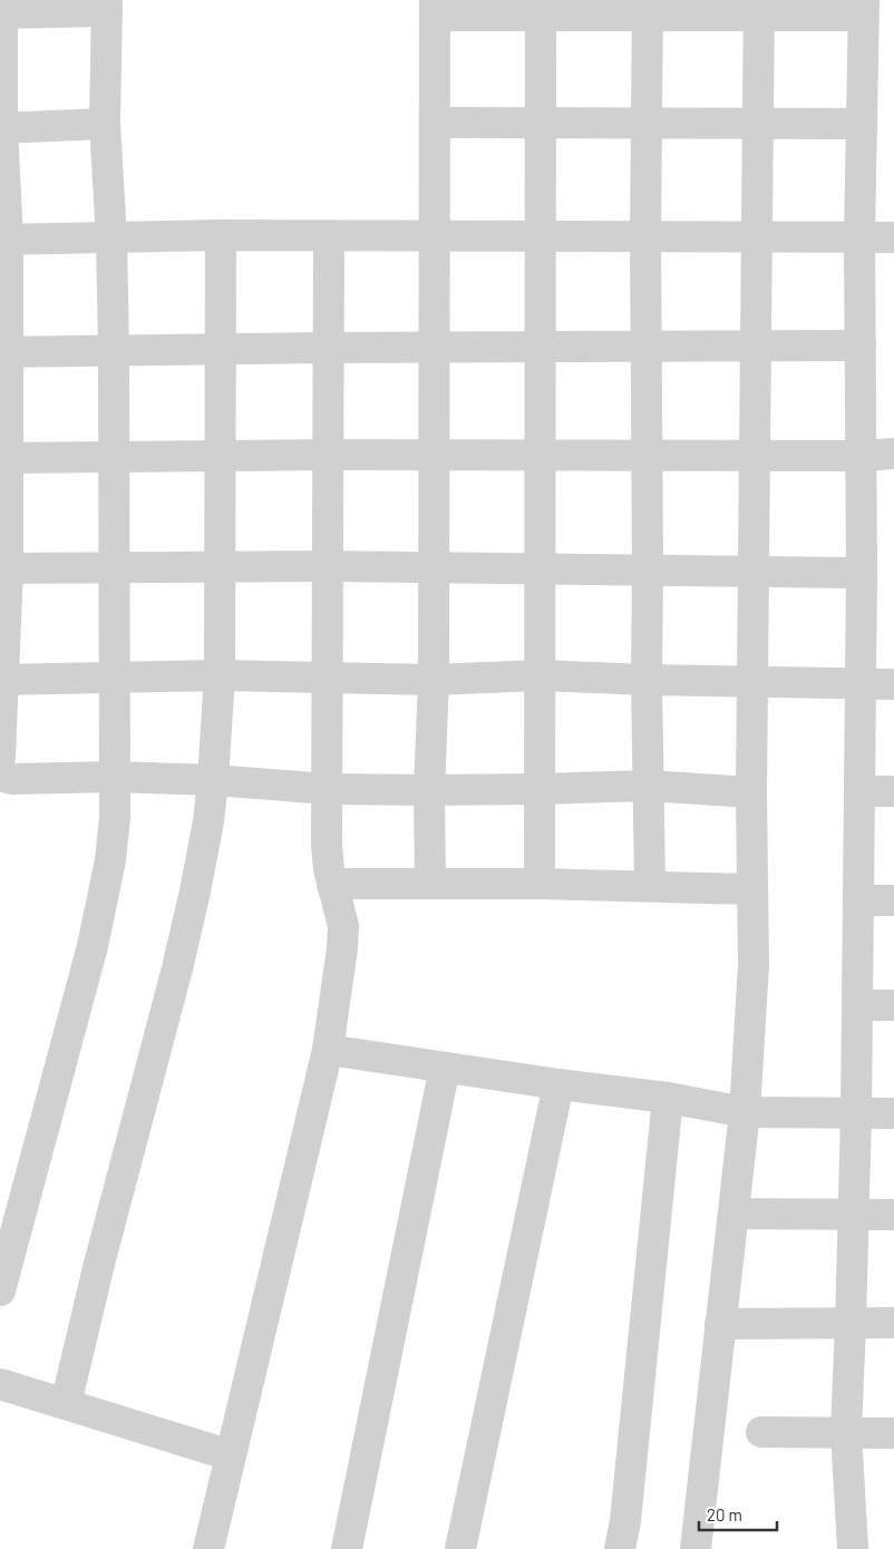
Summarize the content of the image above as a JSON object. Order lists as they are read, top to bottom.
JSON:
{
  "scale_bar": "20 m"
}
